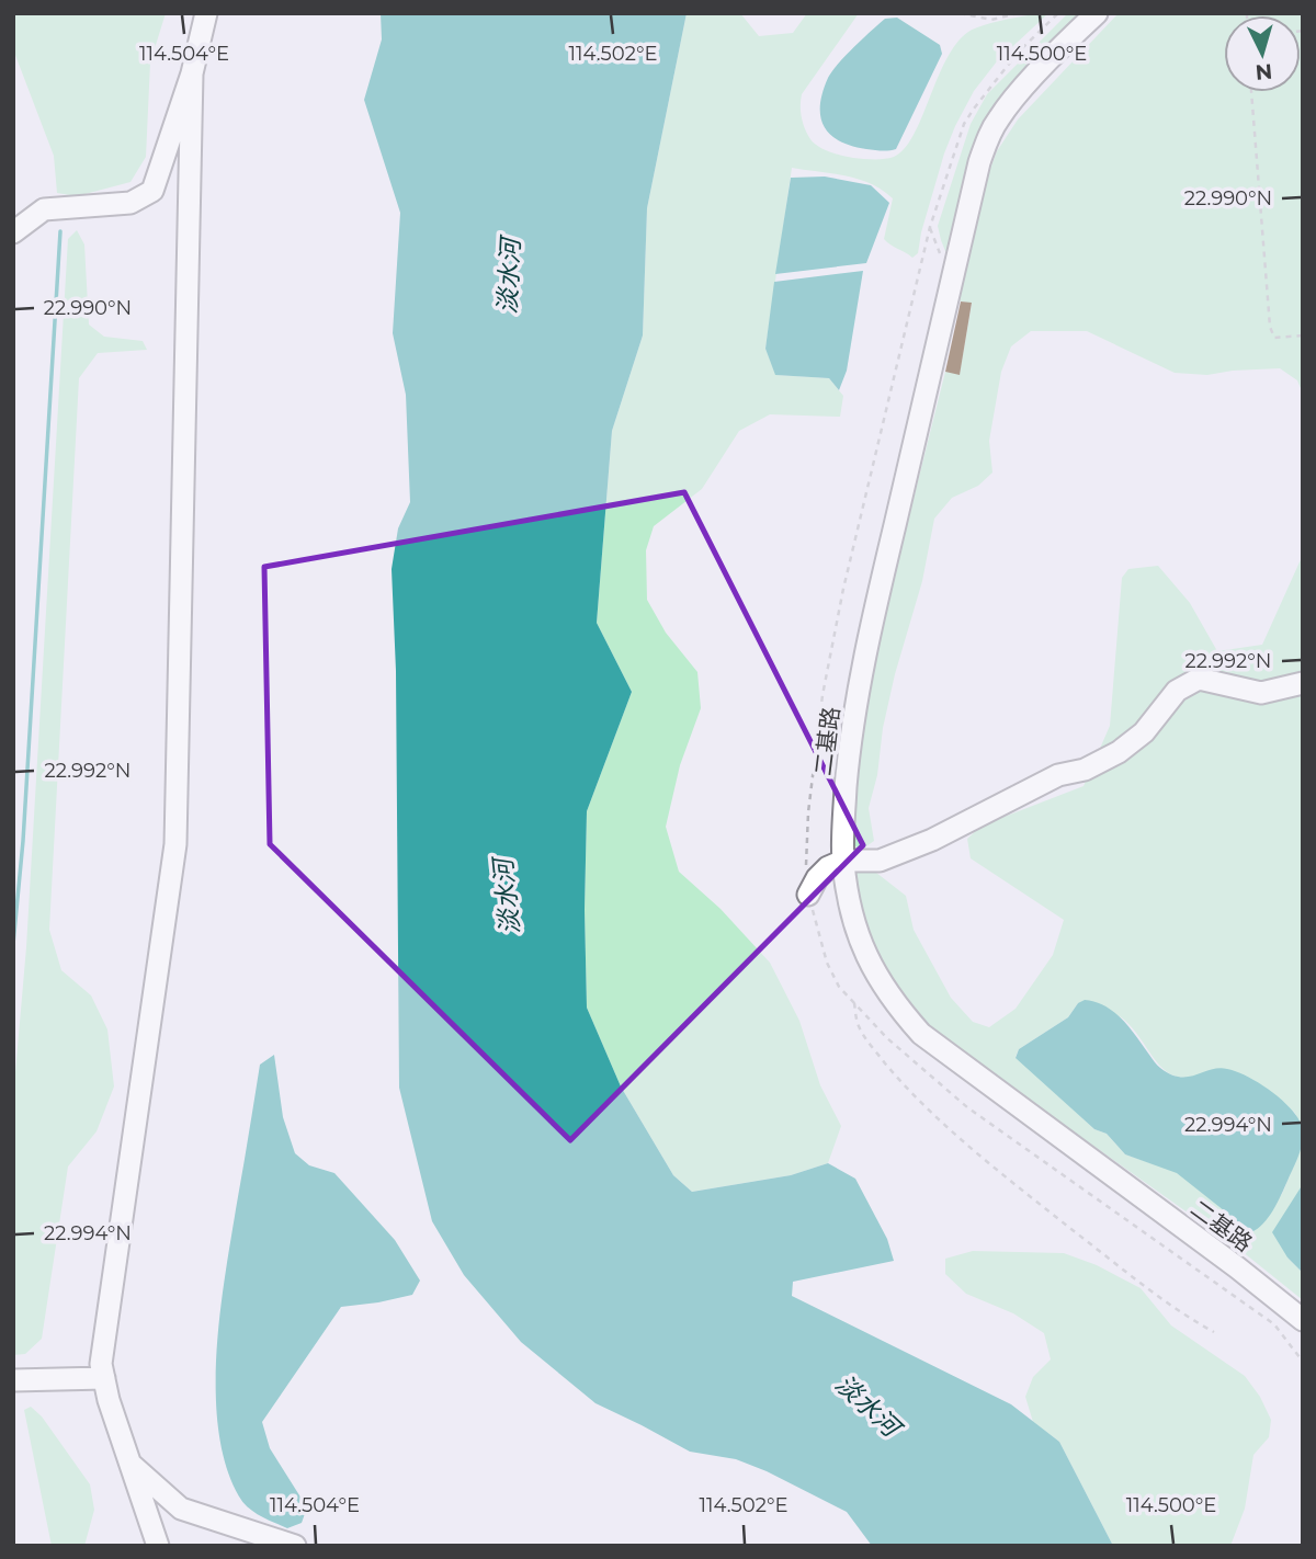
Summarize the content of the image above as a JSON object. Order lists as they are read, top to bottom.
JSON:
{
  "streets": {
    "street": ["二基路"]
  },
  "water": ["淡水河"],
  "north": "bottom",
  "coordinates": [
    "114.504°E",
    "114.502°E",
    "114.500°E",
    "22.990°N",
    "22.992°N",
    "22.994°N"
  ]
}
